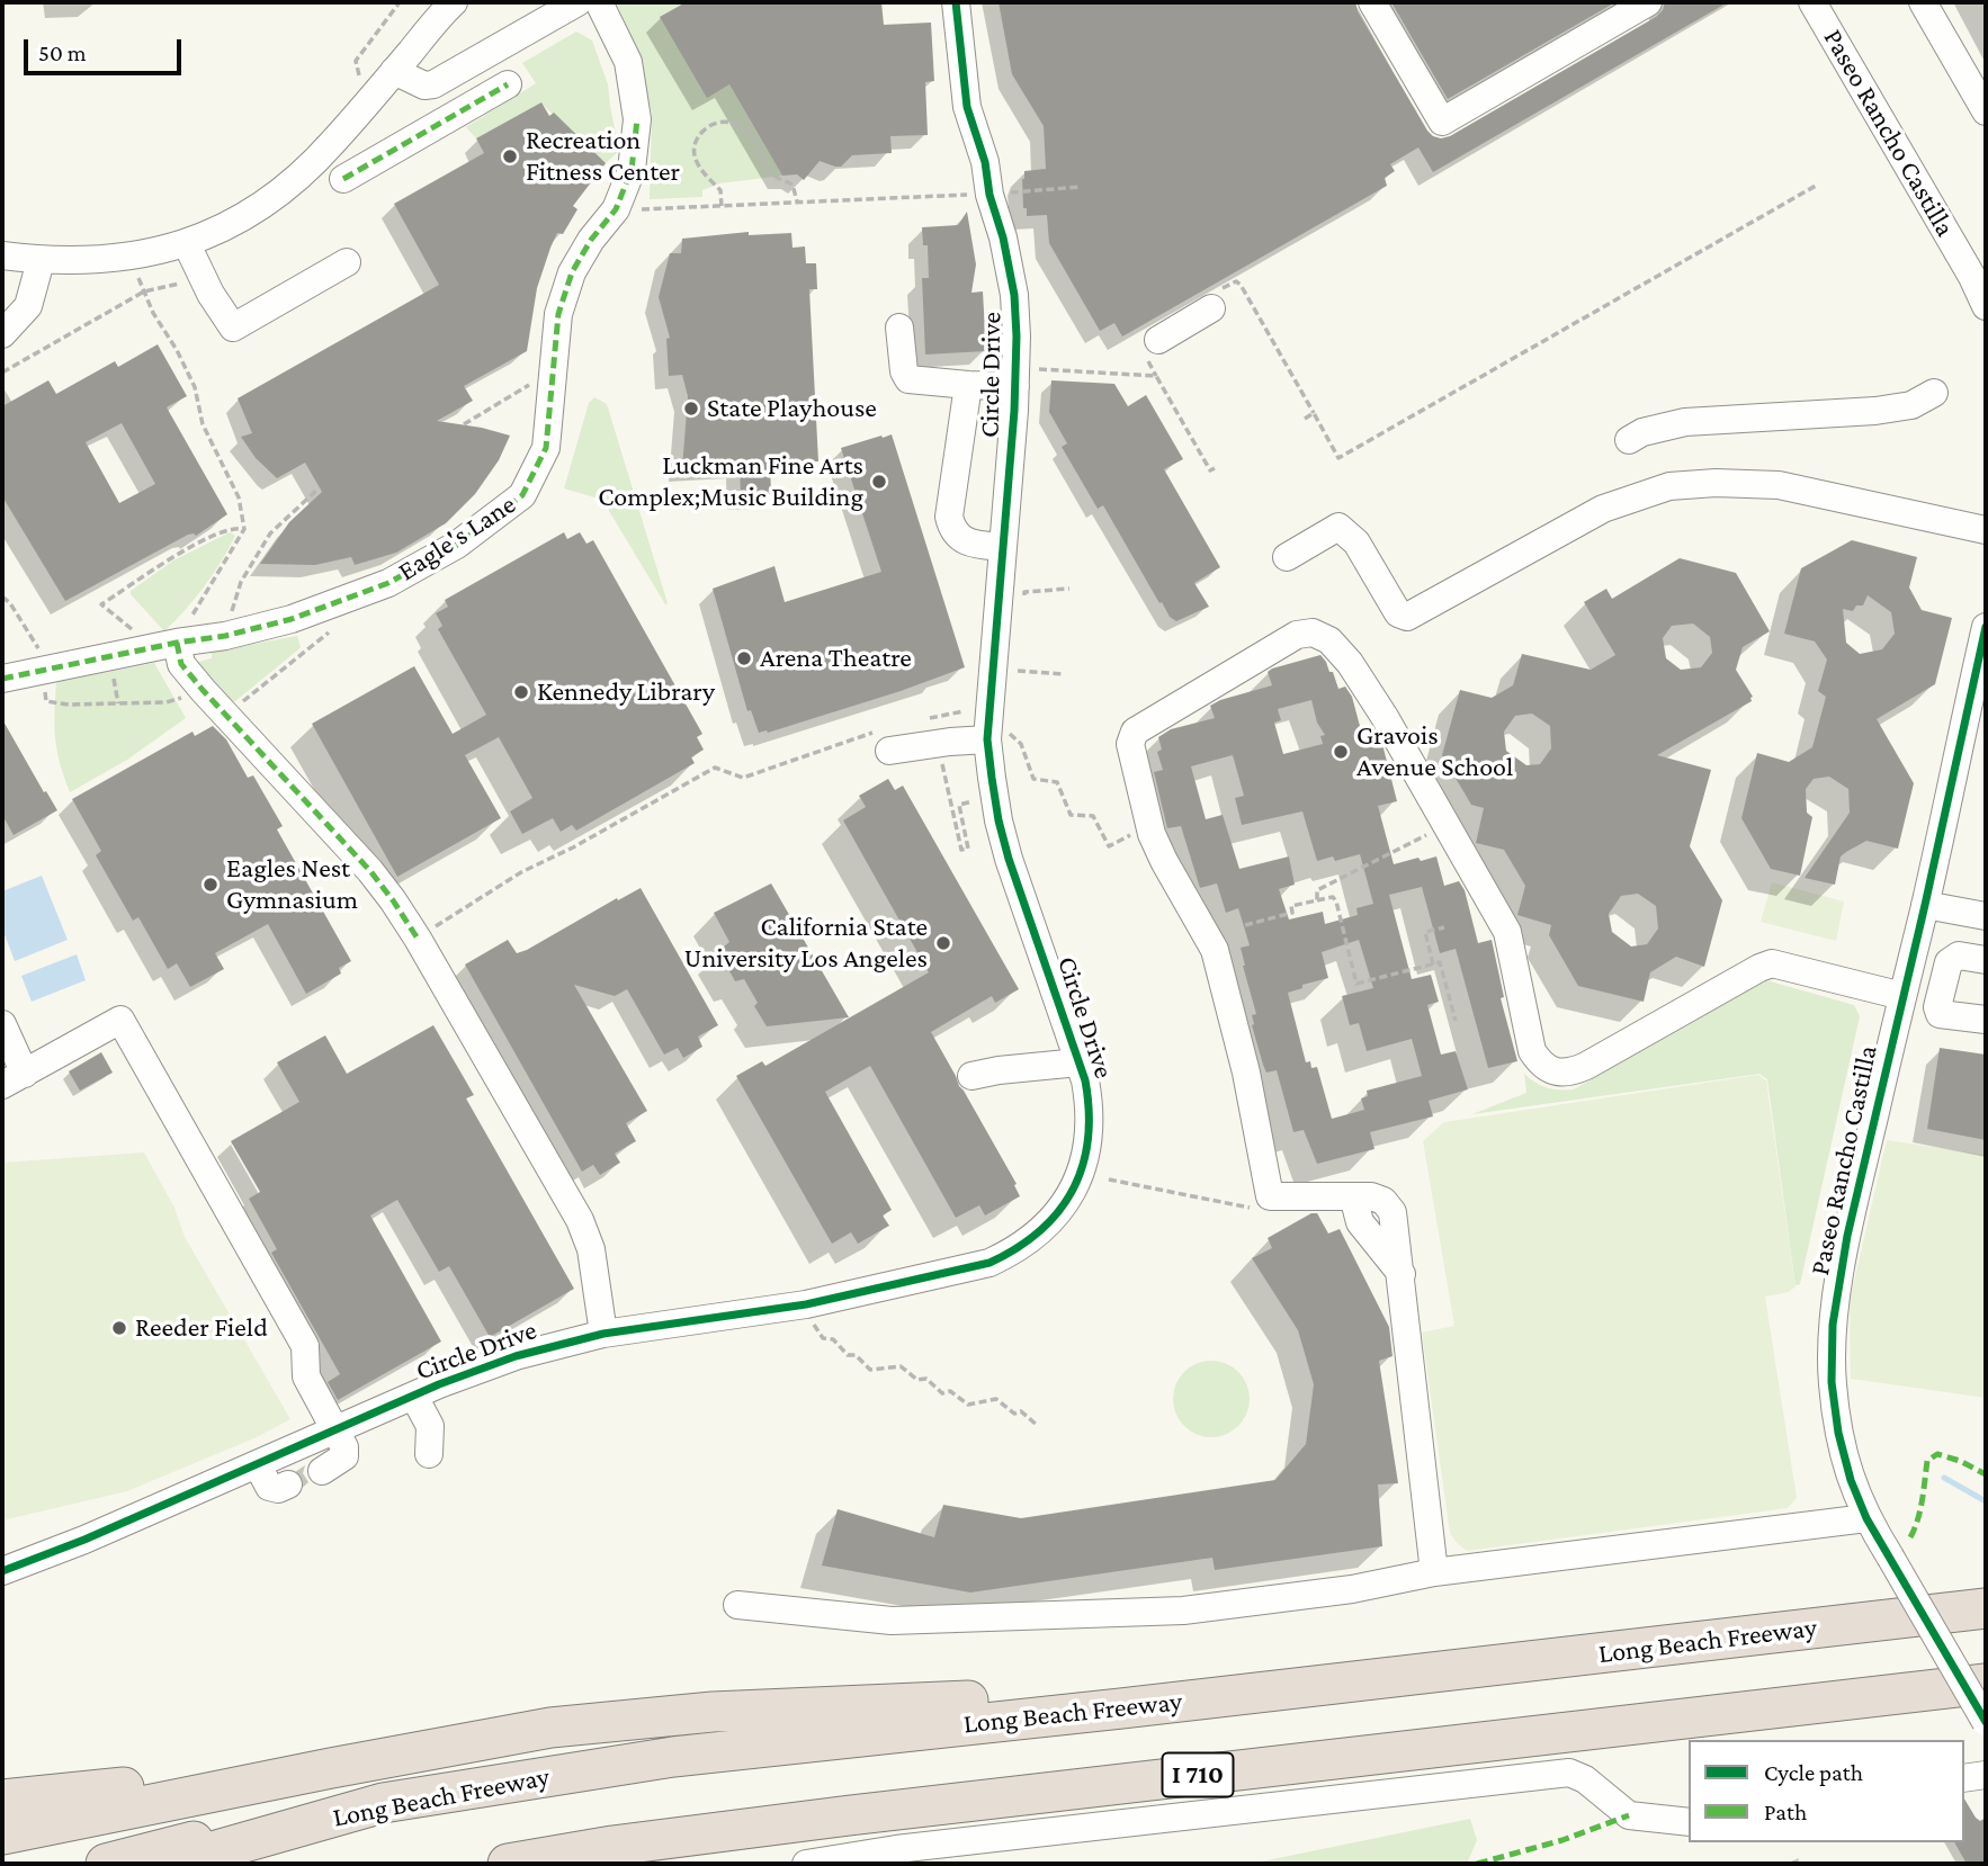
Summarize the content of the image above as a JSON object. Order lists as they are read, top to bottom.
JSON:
{
  "streets": {
    "highway": ["Long Beach Freeway", "I 710"],
    "street": ["Paseo Rancho Castilla", "Circle Drive", "Eagle's Lane"]
  },
  "places": [
    "Recreation Fitness Center",
    "State Playhouse",
    "Luckman Fine Arts Complex;Music Building",
    "Arena Theatre",
    "Kennedy Library",
    "Gravois Avenue School",
    "Eagles Nest Gymnasium",
    "California State University Los Angeles",
    "Reeder Field"
  ],
  "legend": ["Cycle path", "Path"],
  "scale_bar": "50 m"
}
